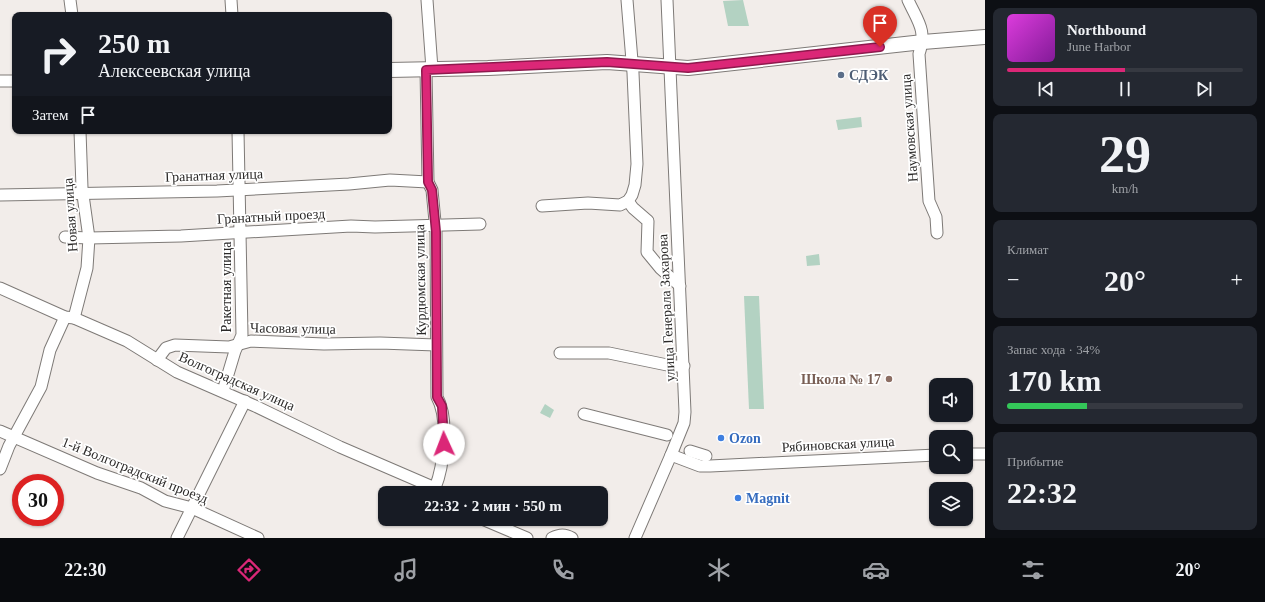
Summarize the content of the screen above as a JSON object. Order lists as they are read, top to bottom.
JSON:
{
  "streets": {
    "street": [
      "Наумовская улица",
      "Гранатная улица",
      "Новая улица",
      "Гранатный проезд",
      "Курдюмская улица",
      "Ракетная улица",
      "улица Генерала Захарова",
      "Часовая улица",
      "Волгоградская улица",
      "Рябиновская улица",
      "1-й Волгоградский проезд"
    ]
  },
  "crossings": [
    ["Гранатная улица", "Новая улица"],
    ["Гранатная улица", "Курдюмская улица"],
    ["Гранатная улица", "Ракетная улица"],
    ["Новая улица", "Гранатный проезд"],
    ["Новая улица", "Волгоградская улица"],
    ["Новая улица", "1-й Волгоградский проезд"],
    ["Гранатный проезд", "Курдюмская улица"],
    ["Гранатный проезд", "Ракетная улица"],
    ["Курдюмская улица", "Часовая улица"],
    ["Ракетная улица", "Часовая улица"],
    ["Ракетная улица", "Волгоградская улица"],
    ["улица Генерала Захарова", "Рябиновская улица"],
    ["Часовая улица", "Волгоградская улица"]
  ],
  "places": [
    "СДЭК",
    "Школа № 17",
    "Ozon",
    "Magnit"
  ],
  "page": {
    "turn": ["250 m", "Алексеевская улица"],
    "song": ["Northbound", "June Harbor"],
    "then": "Затем",
    "tile": [
      ["29", "km/h"],
      "Климат",
      ["Запас хода · 34%", "170 km"],
      ["Прибытие", "22:32"]
    ],
    "heat": ["−", "20°", "+"],
    "limit": "30",
    "trip": "22:32 · 2 мин · 550 m",
    "tabs": ["22:30", "20°"]
  }
}
